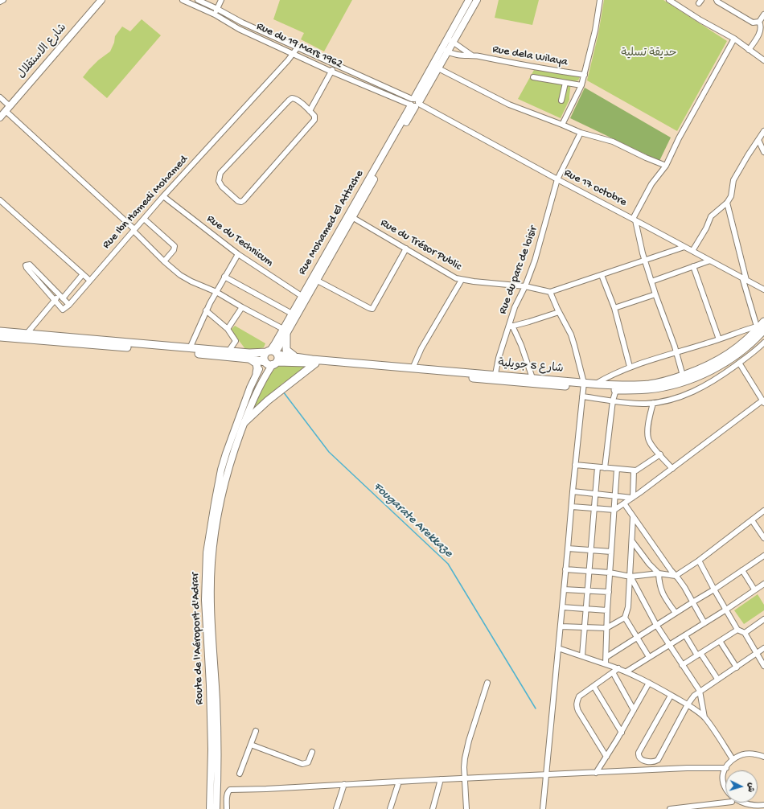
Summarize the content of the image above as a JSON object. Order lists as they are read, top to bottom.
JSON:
{
  "streets": {
    "main road": [
      "شارع الاستقلال",
      "Rue Mohamed El Attache",
      "شارع 5 جويلية",
      "Route de l'Aéroport d'Adrar"
    ],
    "street": [
      "Rue du 19 Mars 1962",
      "Rue dela Wilaya",
      "Rue 17 octobre",
      "Rue Ibn Hamedi Mohamed",
      "Rue du Technicum",
      "Rue du Trésor Public",
      "Rue du parc de loisir"
    ]
  },
  "crossings": [
    ["Rue du 19 Mars 1962", "Rue 17 octobre"],
    ["Rue du 19 Mars 1962", "Rue Ibn Hamedi Mohamed"],
    ["Rue du 19 Mars 1962", "Rue Mohamed El Attache"],
    ["Rue dela Wilaya", "Rue Mohamed El Attache"],
    ["Rue 17 octobre", "Rue Mohamed El Attache"],
    ["Rue 17 octobre", "Rue du parc de loisir"],
    ["Rue Ibn Hamedi Mohamed", "Rue du Technicum"],
    ["Rue Mohamed El Attache", "Rue du Technicum"],
    ["Rue Mohamed El Attache", "Rue du Trésor Public"],
    ["Rue Mohamed El Attache", "شارع 5 جويلية"],
    ["Rue Mohamed El Attache", "Route de l'Aéroport d'Adrar"],
    ["Rue du Trésor Public", "Rue du parc de loisir"],
    ["Rue du parc de loisir", "شارع 5 جويلية"],
    ["شارع 5 جويلية", "Route de l'Aéroport d'Adrar"]
  ],
  "water": ["Fougarate Arekkaze"],
  "parks": ["حديقة تسلية"],
  "north": "right"
}
